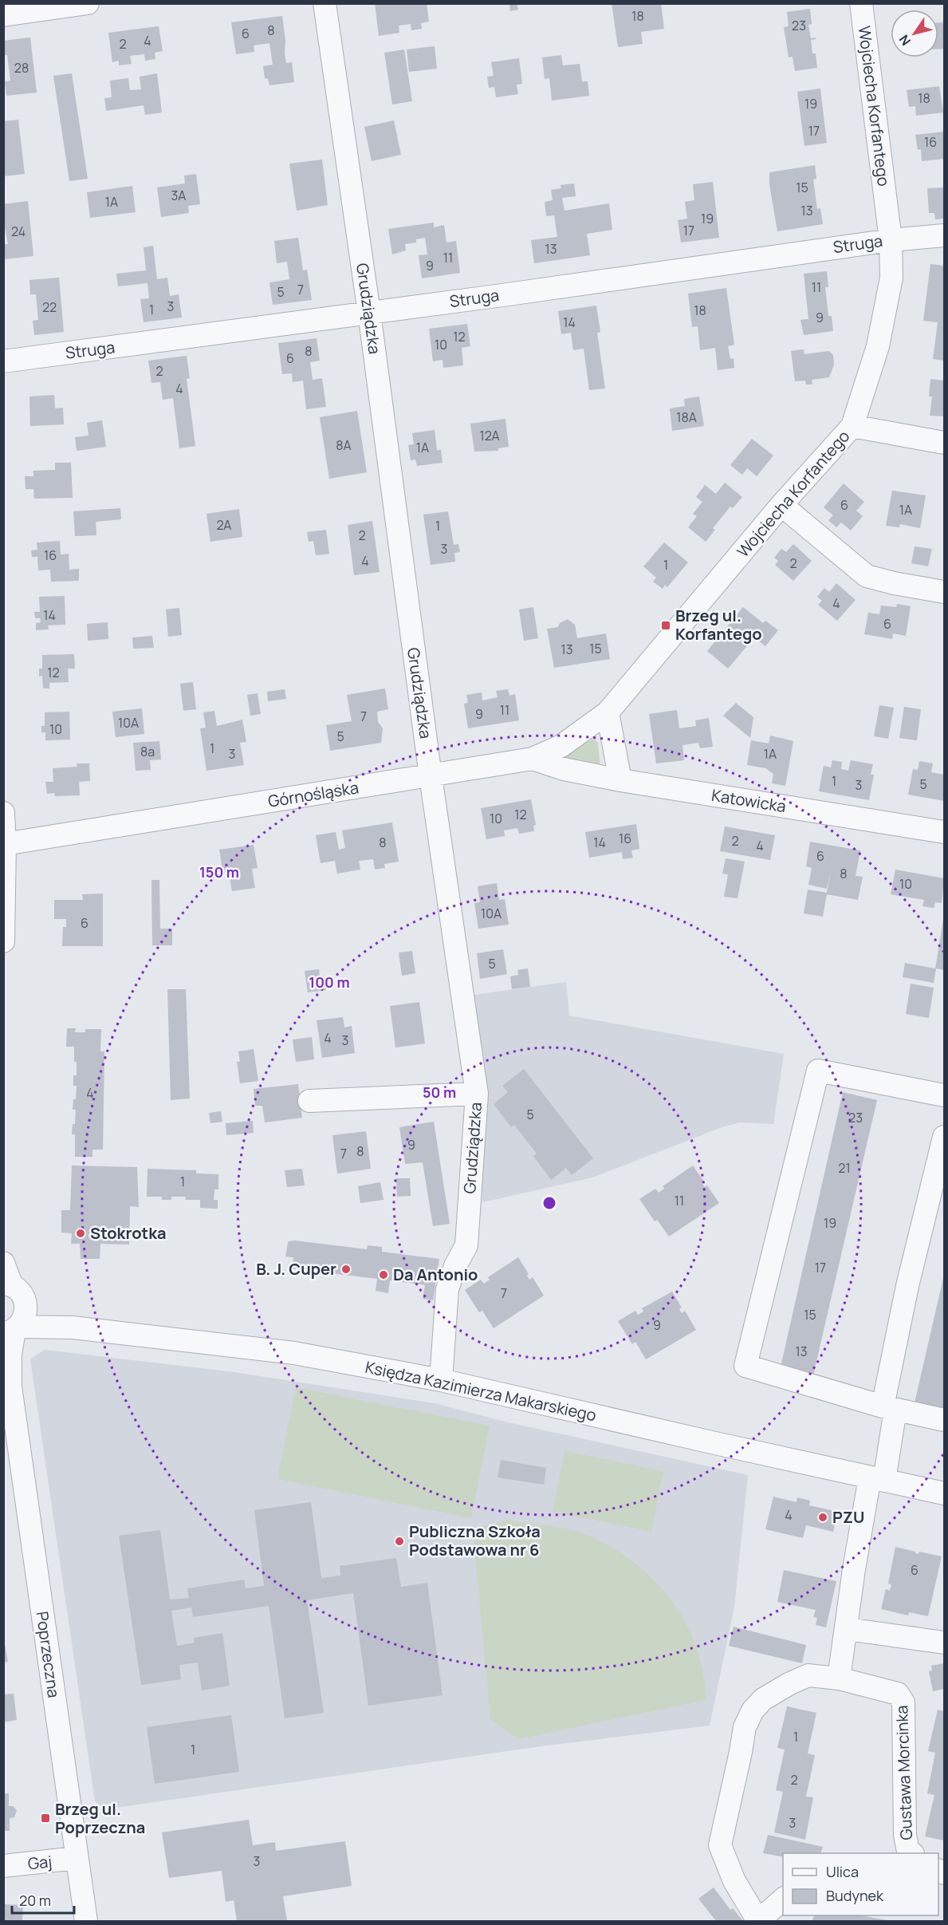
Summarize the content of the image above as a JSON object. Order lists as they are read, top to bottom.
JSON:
{
  "streets": {
    "street": [
      "Wojciecha Korfantego",
      "Struga",
      "Grudziądzka",
      "Górnośląska",
      "Katowicka",
      "Księdza Kazimierza Makarskiego",
      "Poprzeczna",
      "Gustawa Morcinka",
      "Gaj"
    ]
  },
  "crossings": [
    ["Wojciecha Korfantego", "Struga"],
    ["Wojciecha Korfantego", "Górnośląska"],
    ["Struga", "Grudziądzka"],
    ["Grudziądzka", "Górnośląska"],
    ["Grudziądzka", "Księdza Kazimierza Makarskiego"],
    ["Górnośląska", "Katowicka"],
    ["Księdza Kazimierza Makarskiego", "Poprzeczna"],
    ["Poprzeczna", "Gaj"]
  ],
  "places": {
    "transit": ["Brzeg ul. Korfantego", "Brzeg ul. Poprzeczna"],
    "other": [
      "Stokrotka",
      "B. J. Cuper",
      "Da Antonio",
      "PZU",
      "Publiczna Szkoła Podstawowa nr 6"
    ]
  },
  "house_numbers": [
    "18",
    "23",
    "8",
    "6",
    "4",
    "2",
    "28",
    "18",
    "19",
    "17",
    "16",
    "15",
    "3A",
    "1A",
    "13",
    "19",
    "17",
    "24",
    "13",
    "11",
    "9",
    "11",
    "7",
    "5",
    "3",
    "22",
    "1",
    "18",
    "9",
    "14",
    "12",
    "10",
    "8",
    "6",
    "2",
    "4",
    "18A",
    "12A",
    "8A",
    "1A",
    "6",
    "1A",
    "2A",
    "1",
    "2",
    "3",
    "16",
    "4",
    "2",
    "1",
    "4",
    "14",
    "6",
    "15",
    "13",
    "12",
    "11",
    "9",
    "7",
    "10A",
    "10",
    "5",
    "1",
    "8a",
    "3",
    "1A",
    "1",
    "5",
    "3",
    "12",
    "10",
    "16",
    "2",
    "8",
    "14",
    "4",
    "6",
    "8",
    "10",
    "10A",
    "6",
    "5",
    "4",
    "3",
    "4",
    "5",
    "23",
    "9",
    "8",
    "7",
    "21",
    "1",
    "11",
    "19",
    "17",
    "7",
    "15",
    "9",
    "13",
    "4",
    "6",
    "1",
    "1",
    "2",
    "3",
    "3"
  ],
  "legend": ["Ulica", "Budynek"],
  "scale_bar": "20 m",
  "north": "bottom left",
  "rings": ["150 m", "100 m", "50 m"]
}
